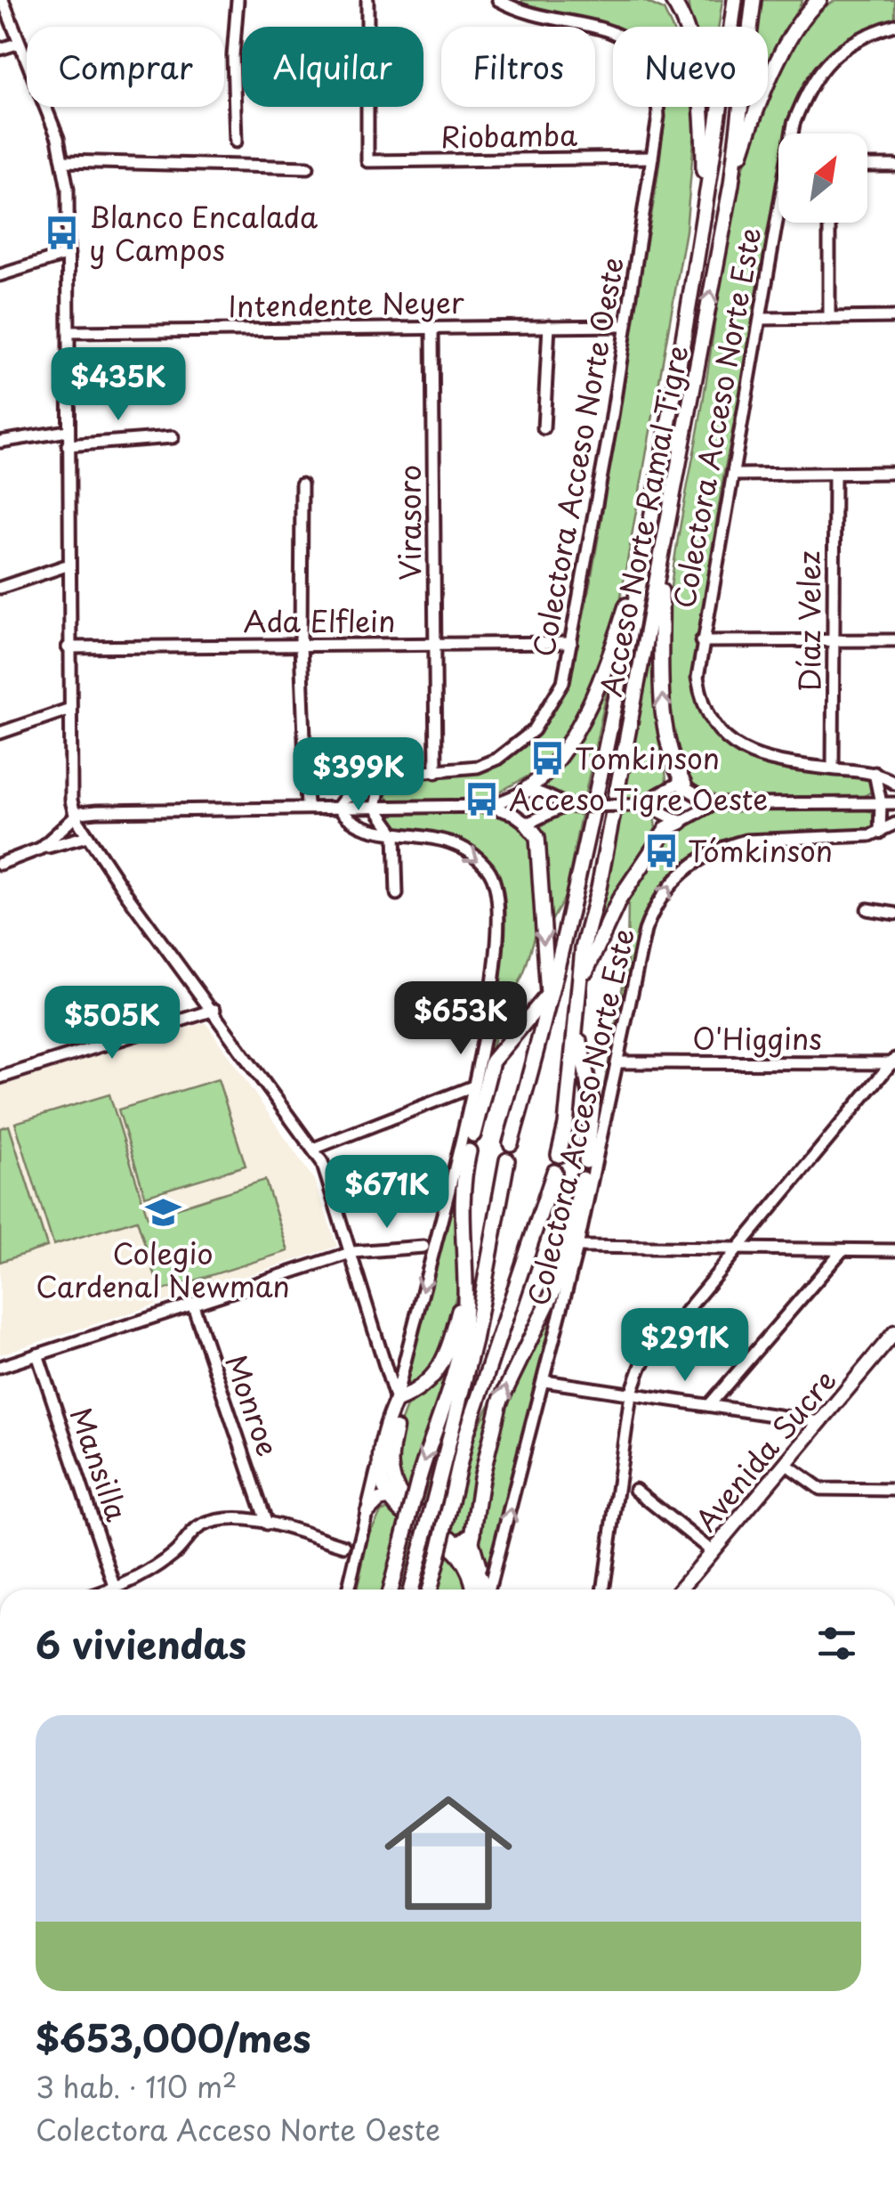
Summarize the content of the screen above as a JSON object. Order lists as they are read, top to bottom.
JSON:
{
  "streets": {
    "highway": ["Acceso Norte Ramal Tigre"],
    "main road": ["Avenida Sucre"],
    "street": [
      "Riobamba",
      "Intendente Neyer",
      "Colectora Acceso Norte Este",
      "Colectora Acceso Norte Oeste",
      "Virasoro",
      "Ada Elflein",
      "Díaz Velez",
      "O'Higgins",
      "Monroe",
      "Mansilla"
    ]
  },
  "crossings": [
    ["Riobamba", "Colectora Acceso Norte Oeste"],
    ["Intendente Neyer", "Colectora Acceso Norte Oeste"],
    ["Intendente Neyer", "Virasoro"],
    ["Colectora Acceso Norte Este", "Díaz Velez"],
    ["Colectora Acceso Norte Este", "O'Higgins"],
    ["Colectora Acceso Norte Oeste", "Virasoro"],
    ["Colectora Acceso Norte Oeste", "Ada Elflein"],
    ["Virasoro", "Ada Elflein"]
  ],
  "places": {
    "bus stop": [
      "Blanco Encalada y Campos",
      "Tomkinson",
      "Acceso Tigre Oeste",
      "Tómkinson"
    ],
    "school or university": ["Colegio Cardenal Newman"]
  },
  "north": "top right",
  "page": {
    "chip": [
      "Comprar",
      "Alquilar",
      "Filtros",
      "Nuevo"
    ],
    "price": [
      "$435K",
      "$399K",
      "$653K",
      "$505K",
      "$671K",
      "$291K"
    ],
    "heading": "6 viviendas",
    "list": [
      {
        "name": "$653,000/mes",
        "note": "3 hab. · 110 m² · Colectora Acceso Norte Oeste"
      }
    ]
  }
}
